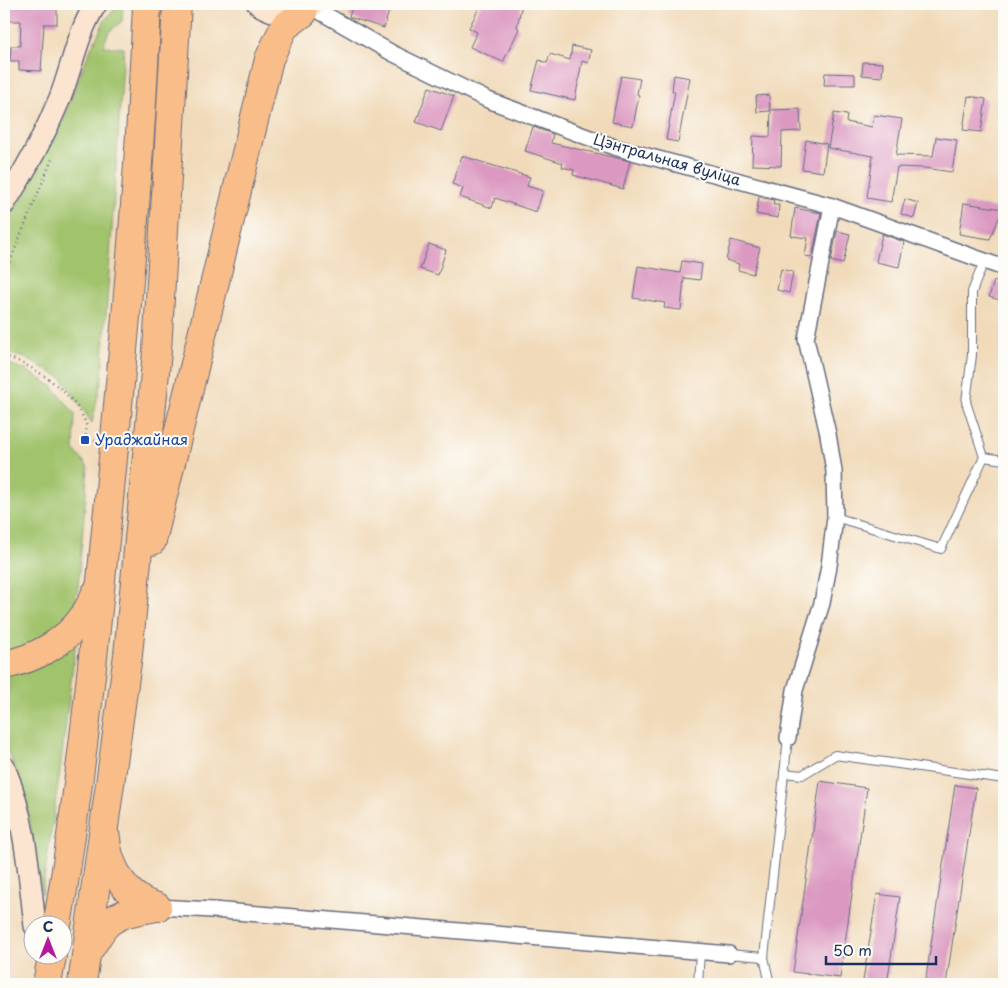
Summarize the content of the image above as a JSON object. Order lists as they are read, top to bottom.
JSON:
{
  "streets": {
    "street": ["Цэнтральная вуліца"]
  },
  "places": {
    "transit": ["Ураджайная"]
  },
  "scale_bar": "50 m",
  "north": "top"
}
